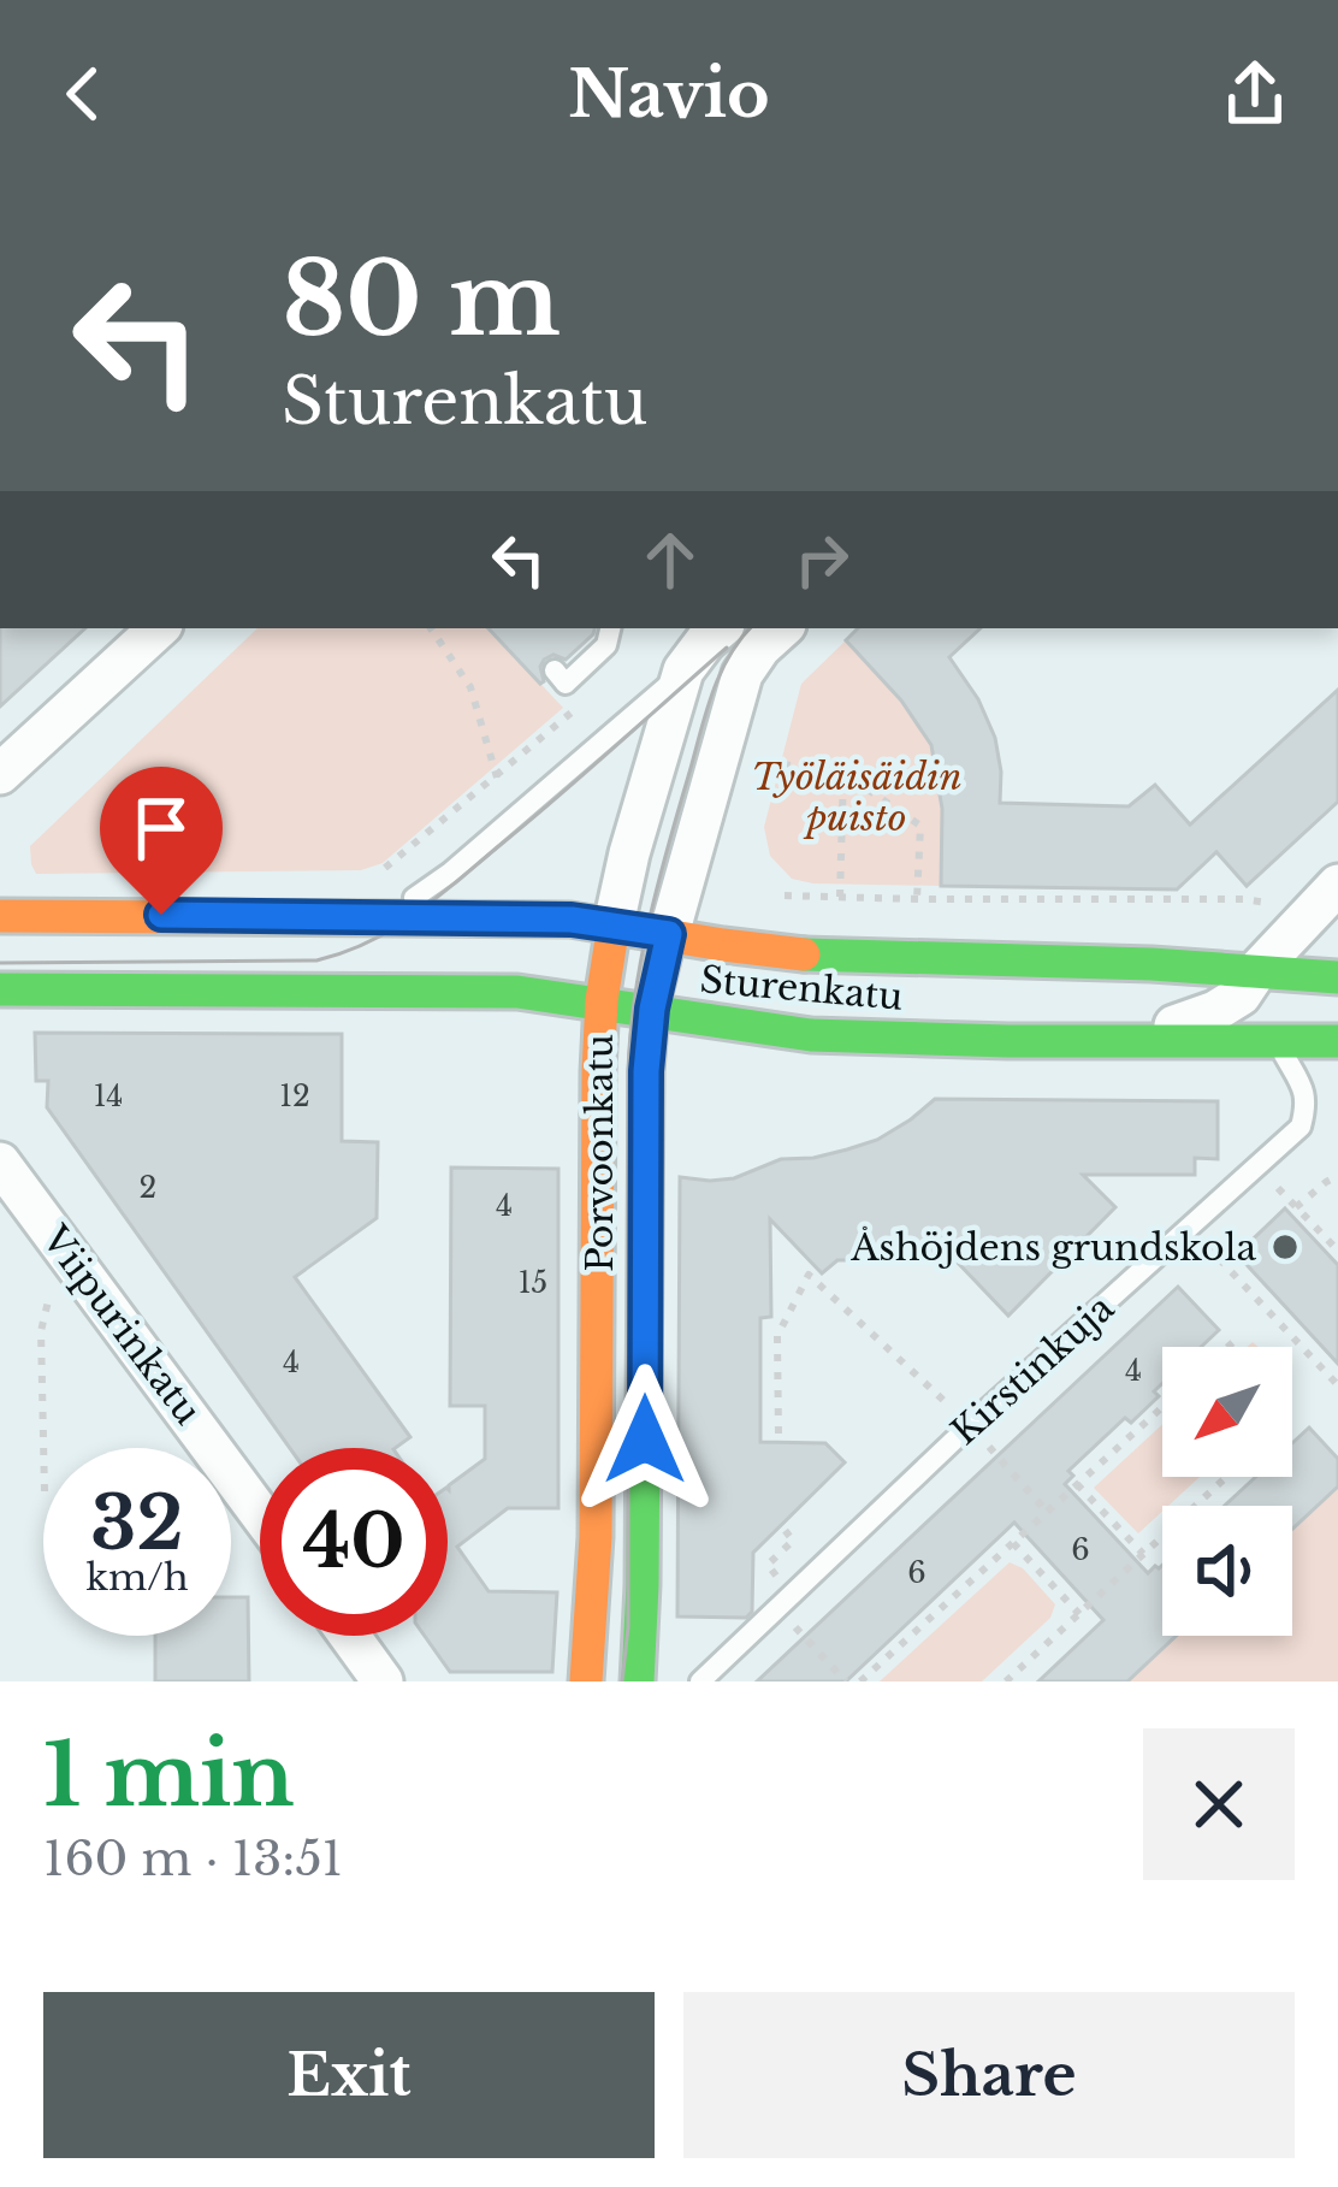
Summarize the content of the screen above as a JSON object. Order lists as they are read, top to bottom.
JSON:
{
  "streets": {
    "main road": ["Sturenkatu", "Porvoonkatu"],
    "street": ["Viipurinkatu"],
    "lane": ["Kirstinkuja"]
  },
  "crossings": [
    ["Sturenkatu", "Porvoonkatu"],
    ["Sturenkatu", "Kirstinkuja"]
  ],
  "parks": ["Työläisäidin puisto"],
  "places": ["Åshöjdens grundskola"],
  "house_numbers": [
    "14",
    "12",
    "2",
    "4",
    "15",
    "4",
    "4",
    "6",
    "6"
  ],
  "north": "bottom left",
  "page": {
    "header": "Navio",
    "turn": ["80 m", "Sturenkatu"],
    "speed": "32 km/h",
    "limit": "40",
    "heading": ["1 min", "160 m · 13:51"],
    "buttons": ["Exit", "Share"]
  }
}
